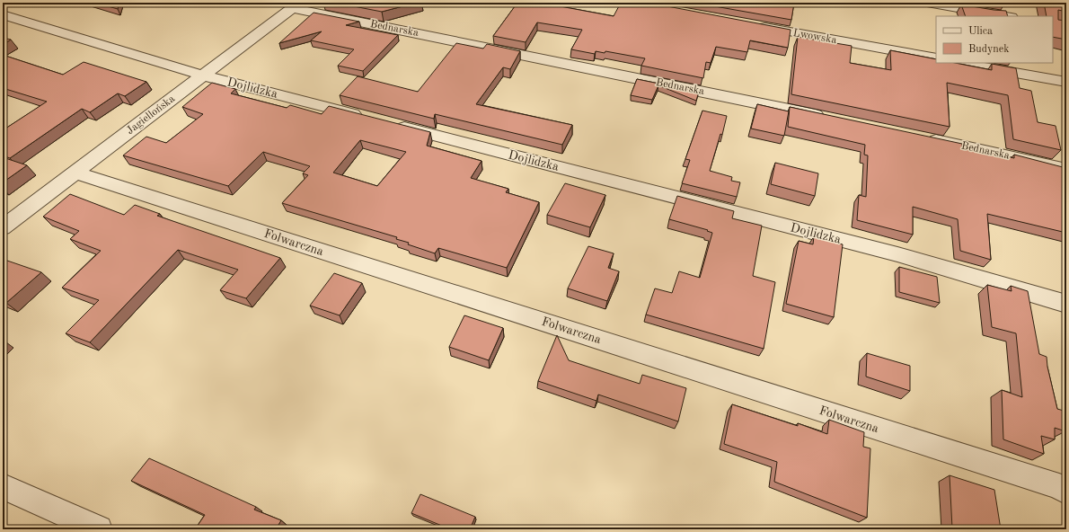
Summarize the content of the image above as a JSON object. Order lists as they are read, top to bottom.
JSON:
{
  "streets": {
    "street": [
      "Bednarska",
      "Lwowska",
      "Dojlidzka",
      "Jagiellońska",
      "Folwarczna"
    ]
  },
  "crossings": [
    ["Bednarska", "Jagiellońska"],
    ["Dojlidzka", "Jagiellońska"],
    ["Jagiellońska", "Folwarczna"]
  ],
  "legend": ["Ulica", "Budynek"]
}
